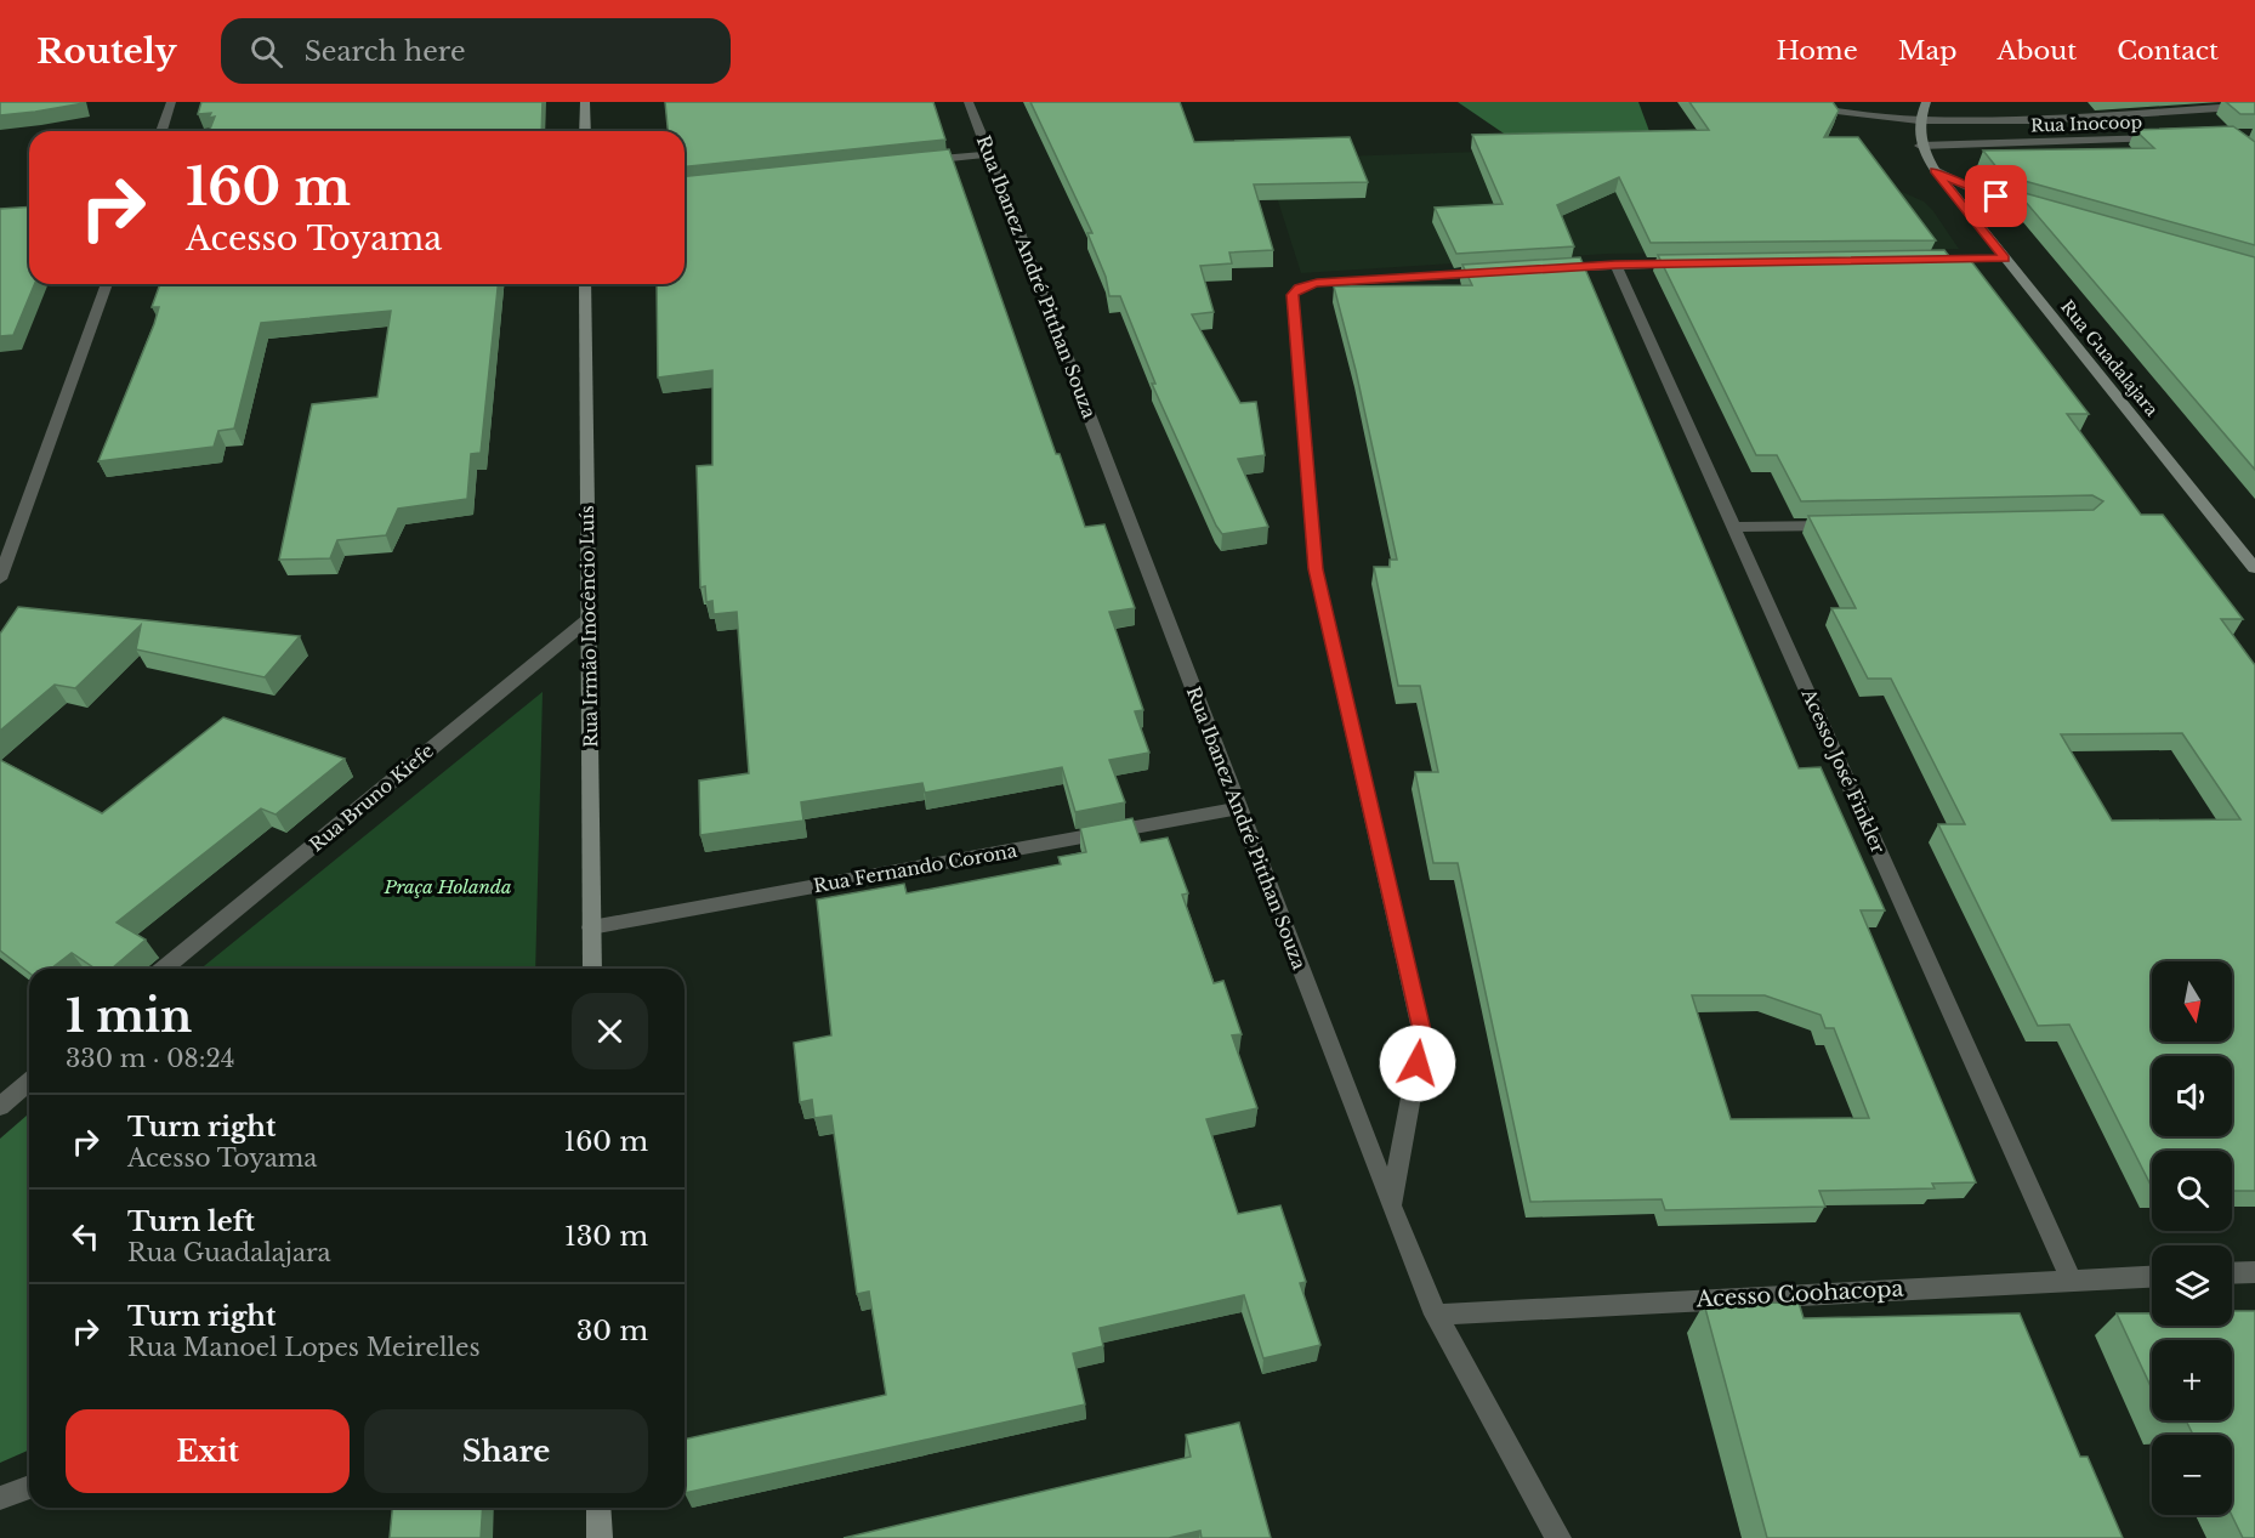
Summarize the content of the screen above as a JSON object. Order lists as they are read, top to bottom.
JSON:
{
  "streets": {
    "street": [
      "Rua Inocoop",
      "Rua Ibanez André Pitthan Souza",
      "Rua Guadalajara",
      "Rua Irmão Inocêncio Luís",
      "Acesso José Finkler",
      "Rua Bruno Kiefe",
      "Rua Fernando Corona",
      "Acesso Coohacopa"
    ]
  },
  "crossings": [
    ["Rua Inocoop", "Rua Guadalajara"],
    ["Rua Ibanez André Pitthan Souza", "Rua Fernando Corona"],
    ["Rua Ibanez André Pitthan Souza", "Acesso Coohacopa"],
    ["Rua Irmão Inocêncio Luís", "Rua Bruno Kiefe"],
    ["Rua Irmão Inocêncio Luís", "Rua Fernando Corona"],
    ["Acesso José Finkler", "Acesso Coohacopa"]
  ],
  "parks": ["Praça Holanda"],
  "north": "bottom",
  "page": {
    "header": "Routely",
    "search": "Search here",
    "nav": [
      "Home",
      "Map",
      "About",
      "Contact"
    ],
    "turn": ["160 m", "Acesso Toyama"],
    "map_buttons": ["+", "−"],
    "heading": ["1 min", "330 m · 08:24"],
    "list": [
      {
        "name": "Turn right",
        "note": "Acesso Toyama",
        "value": "160 m"
      },
      {
        "name": "Turn left",
        "note": "Rua Guadalajara",
        "value": "130 m"
      },
      {
        "name": "Turn right",
        "note": "Rua Manoel Lopes Meirelles",
        "value": "30 m"
      }
    ],
    "buttons": ["Exit", "Share"]
  }
}
